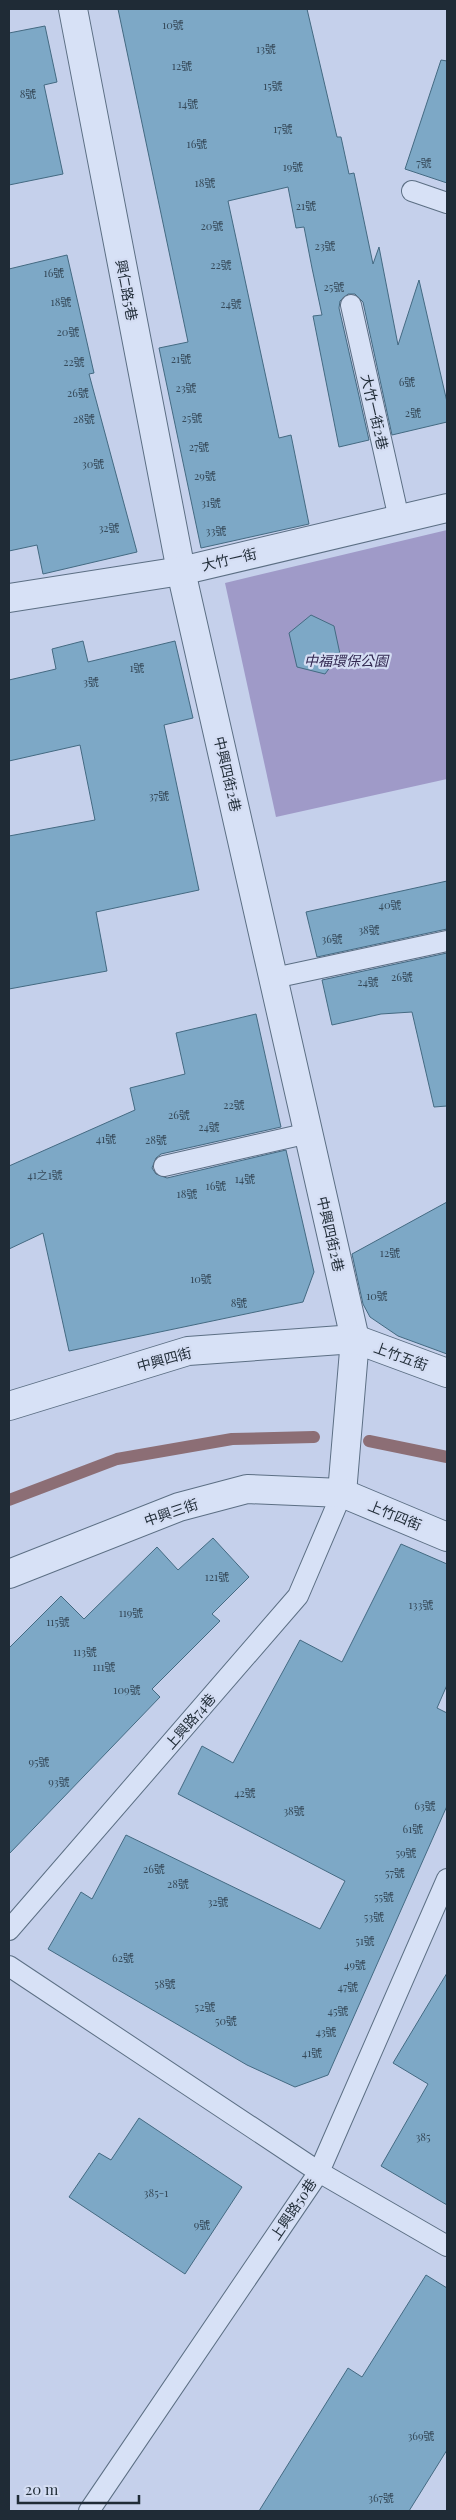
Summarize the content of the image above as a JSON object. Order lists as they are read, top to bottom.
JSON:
{
  "streets": {
    "street": [
      "興仁路5巷",
      "大竹一街",
      "中興四街2巷",
      "上竹五街",
      "中興四街",
      "中興三街",
      "上竹四街"
    ],
    "lane": ["大竹一街2巷", "上興路74巷", "上興路50巷"]
  },
  "crossings": [
    ["興仁路5巷", "大竹一街"],
    ["興仁路5巷", "中興四街2巷"],
    ["大竹一街2巷", "大竹一街"],
    ["大竹一街", "中興四街2巷"],
    ["中興四街2巷", "上竹五街"],
    ["中興四街2巷", "中興四街"],
    ["中興四街2巷", "中興三街"],
    ["中興四街2巷", "上竹四街"],
    ["中興四街2巷", "上興路74巷"],
    ["上竹五街", "中興四街"],
    ["中興三街", "上竹四街"],
    ["中興三街", "上興路74巷"],
    ["上竹四街", "上興路74巷"]
  ],
  "parks": ["中福環保公園"],
  "house_numbers": [
    "10號",
    "13號",
    "12號",
    "15號",
    "8號",
    "14號",
    "17號",
    "16號",
    "7號",
    "19號",
    "18號",
    "21號",
    "20號",
    "23號",
    "22號",
    "16號",
    "25號",
    "18號",
    "24號",
    "20號",
    "21號",
    "22號",
    "6號",
    "23號",
    "26號",
    "2號",
    "25號",
    "28號",
    "27號",
    "30號",
    "29號",
    "31號",
    "32號",
    "33號",
    "1號",
    "3號",
    "37號",
    "40號",
    "38號",
    "36號",
    "26號",
    "24號",
    "22號",
    "26號",
    "24號",
    "41號",
    "28號",
    "41之1號",
    "14號",
    "16號",
    "18號",
    "12號",
    "10號",
    "10號",
    "8號",
    "121號",
    "133號",
    "119號",
    "115號",
    "113號",
    "111號",
    "109號",
    "95號",
    "93號",
    "42號",
    "63號",
    "38號",
    "61號",
    "59號",
    "26號",
    "57號",
    "28號",
    "55號",
    "32號",
    "53號",
    "51號",
    "62號",
    "49號",
    "58號",
    "47號",
    "52號",
    "45號",
    "50號",
    "43號",
    "41號",
    "385",
    "385-1",
    "9號",
    "369號",
    "367號"
  ],
  "scale_bar": "20 m"
}
